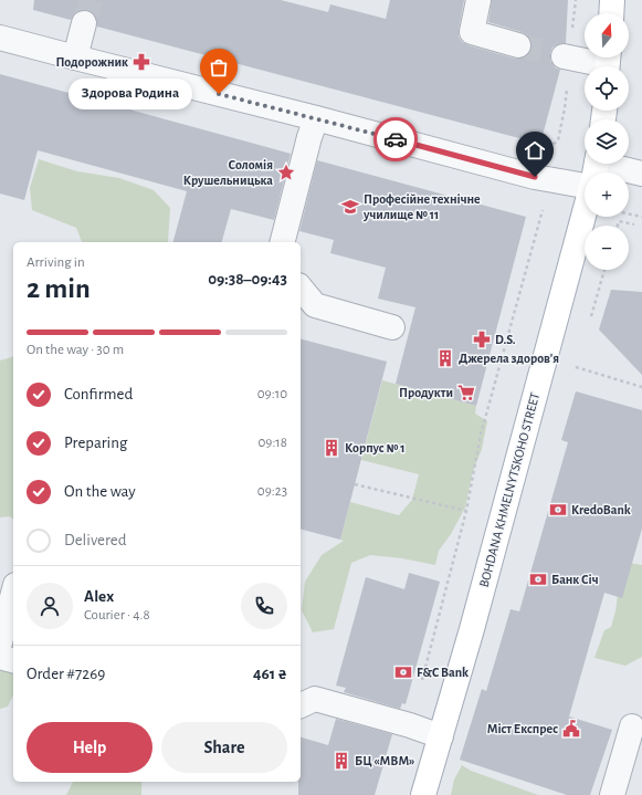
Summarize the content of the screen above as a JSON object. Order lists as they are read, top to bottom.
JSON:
{
  "streets": {
    "main road": ["BOHDANA KHMELNYTSKOHO STREET"]
  },
  "places": {
    "pharmacy": ["Подорожник", "D.S."],
    "other": ["Здорова Родина"],
    "place": ["Соломія Крушельницька"],
    "school or university": ["Професійне технічне училище № 11"],
    "building": ["Джерела здоров'я", "Корпус № 1", "БЦ «МВМ»"],
    "supermarket": ["Продукти"],
    "bank": ["KredoBank", "Банк Січ", "F&C Bank"],
    "public building": ["Міст Експрес"]
  },
  "north": "top",
  "page": {
    "map_buttons": ["+", "−"],
    "bubble": "Здорова Родина",
    "heading": ["2 min", "Arriving in", "09:38–09:43"],
    "panel": [
      "Alex",
      "Courier · 4.8",
      "Order #7269",
      "461 ₴"
    ],
    "bar": "On the way · 30 m",
    "list": [
      ["Confirmed", "09:10"],
      ["Preparing", "09:18"],
      ["On the way", "09:23"],
      "Delivered"
    ],
    "buttons": ["Help", "Share"]
  }
}
